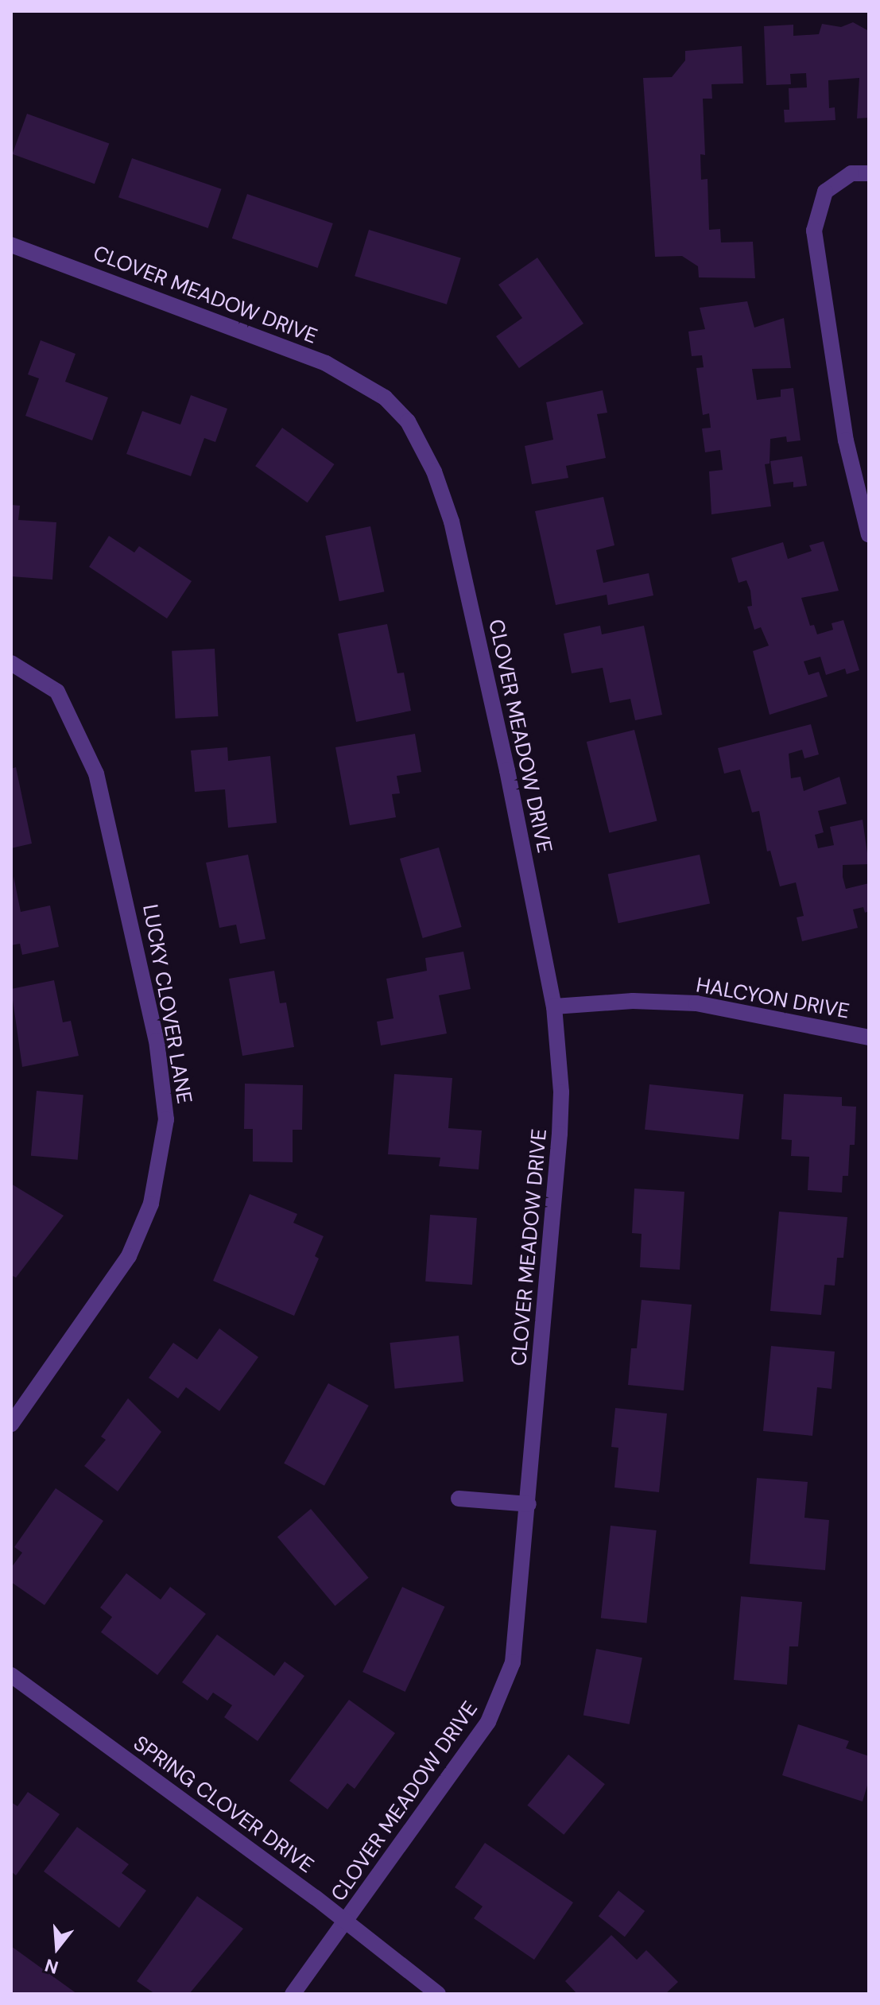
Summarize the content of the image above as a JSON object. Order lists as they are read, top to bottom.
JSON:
{
  "streets": {
    "street": [
      "CLOVER MEADOW DRIVE",
      "HALCYON DRIVE",
      "LUCKY CLOVER LANE",
      "SPRING CLOVER DRIVE"
    ]
  },
  "crossings": [
    ["CLOVER MEADOW DRIVE", "HALCYON DRIVE"],
    ["CLOVER MEADOW DRIVE", "SPRING CLOVER DRIVE"]
  ],
  "north": "bottom"
}
